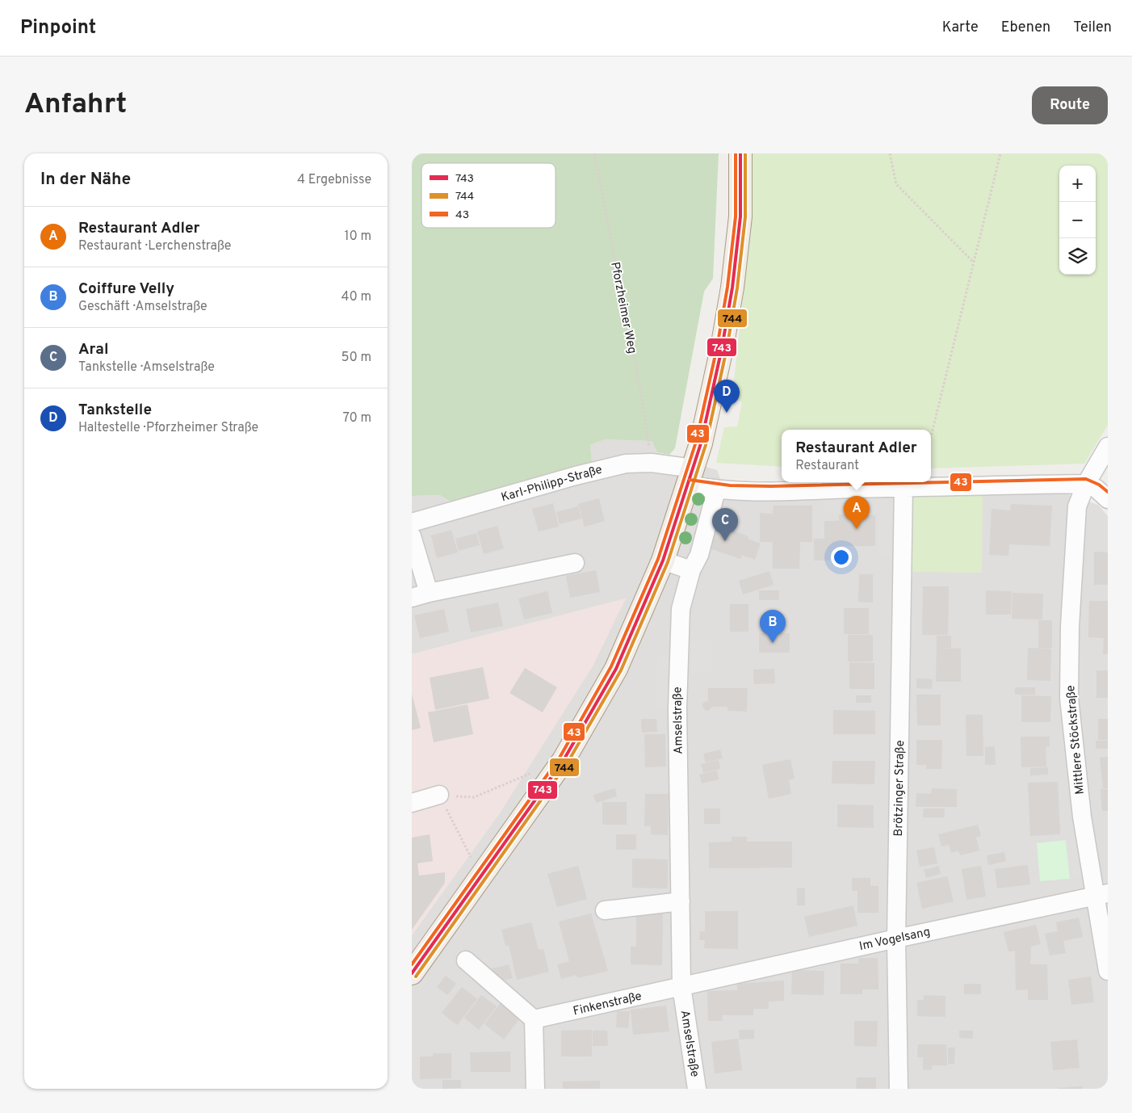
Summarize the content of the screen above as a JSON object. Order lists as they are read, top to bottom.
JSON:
{
  "streets": {
    "street": [
      "Karl-Philipp-Straße",
      "Amselstraße",
      "Mittlere Stöckstraße",
      "Brötzinger Straße",
      "Im Vogelsang",
      "Finkenstraße"
    ],
    "path": ["Pforzheimer Weg"]
  },
  "crossings": [
    ["Pforzheimer Weg", "Karl-Philipp-Straße"],
    ["Karl-Philipp-Straße", "Amselstraße"],
    ["Karl-Philipp-Straße", "Mittlere Stöckstraße"],
    ["Karl-Philipp-Straße", "Brötzinger Straße"],
    ["Amselstraße", "Im Vogelsang"],
    ["Amselstraße", "Finkenstraße"],
    ["Mittlere Stöckstraße", "Im Vogelsang"],
    ["Brötzinger Straße", "Im Vogelsang"],
    ["Im Vogelsang", "Finkenstraße"]
  ],
  "lines": ["transit line 743", "transit line 744", "transit line 43"],
  "legend": ["743", "744", "43"],
  "page": {
    "header": "Pinpoint",
    "nav": ["Karte", "Ebenen", "Teilen"],
    "buttons": "Route",
    "title": "Anfahrt",
    "heading": ["In der Nähe", "4 Ergebnisse"],
    "map_buttons": ["+", "−"],
    "list": [
      {
        "mark": "A",
        "name": "Restaurant Adler",
        "note": "Restaurant · Lerchenstraße",
        "value": "10 m"
      },
      {
        "mark": "B",
        "name": "Coiffure Velly",
        "note": "Geschäft · Amselstraße",
        "value": "40 m"
      },
      {
        "mark": "C",
        "name": "Aral",
        "note": "Tankstelle · Amselstraße",
        "value": "50 m"
      },
      {
        "mark": "D",
        "name": "Tankstelle",
        "note": "Haltestelle · Pforzheimer Straße",
        "value": "70 m"
      }
    ],
    "pins": [
      "D",
      "A",
      "C",
      "B"
    ],
    "popup": ["Restaurant Adler", "Restaurant"]
  }
}
